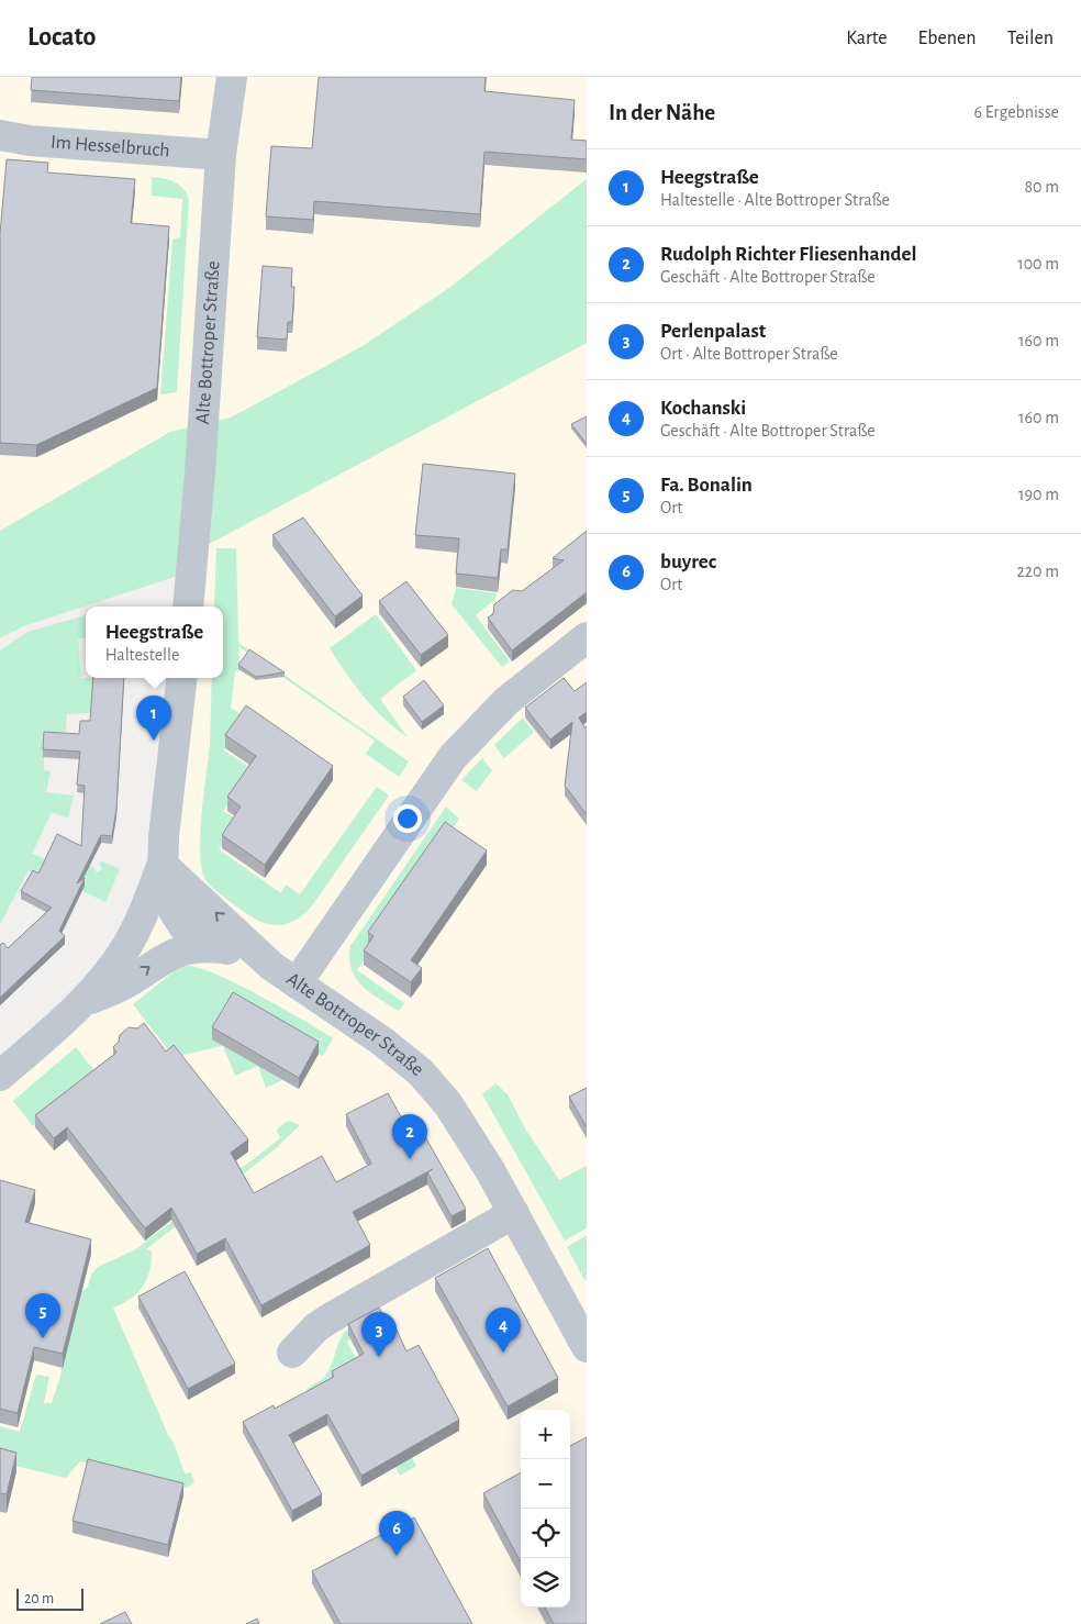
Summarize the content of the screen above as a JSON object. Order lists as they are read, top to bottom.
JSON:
{
  "streets": {
    "street": ["Im Hesselbruch", "Alte Bottroper Straße"]
  },
  "crossings": [
    ["Im Hesselbruch", "Alte Bottroper Straße"]
  ],
  "scale_bar": "20 m",
  "page": {
    "header": "Locato",
    "nav": ["Karte", "Ebenen", "Teilen"],
    "heading": ["In der Nähe", "6 Ergebnisse"],
    "list": [
      {
        "mark": "1",
        "name": "Heegstraße",
        "note": "Haltestelle · Alte Bottroper Straße",
        "value": "80 m"
      },
      {
        "mark": "2",
        "name": "Rudolph Richter Fliesenhandel",
        "note": "Geschäft · Alte Bottroper Straße",
        "value": "100 m"
      },
      {
        "mark": "3",
        "name": "Perlenpalast",
        "note": "Ort · Alte Bottroper Straße",
        "value": "160 m"
      },
      {
        "mark": "4",
        "name": "Kochanski",
        "note": "Geschäft · Alte Bottroper Straße",
        "value": "160 m"
      },
      {
        "mark": "5",
        "name": "Fa. Bonalin",
        "note": "Ort",
        "value": "190 m"
      },
      {
        "mark": "6",
        "name": "buyrec",
        "note": "Ort",
        "value": "220 m"
      }
    ],
    "popup": ["Heegstraße", "Haltestelle"],
    "pins": [
      "1",
      "2",
      "5",
      "4",
      "3",
      "6"
    ],
    "map_buttons": ["+", "−"],
    "scale": "20 m"
  }
}
